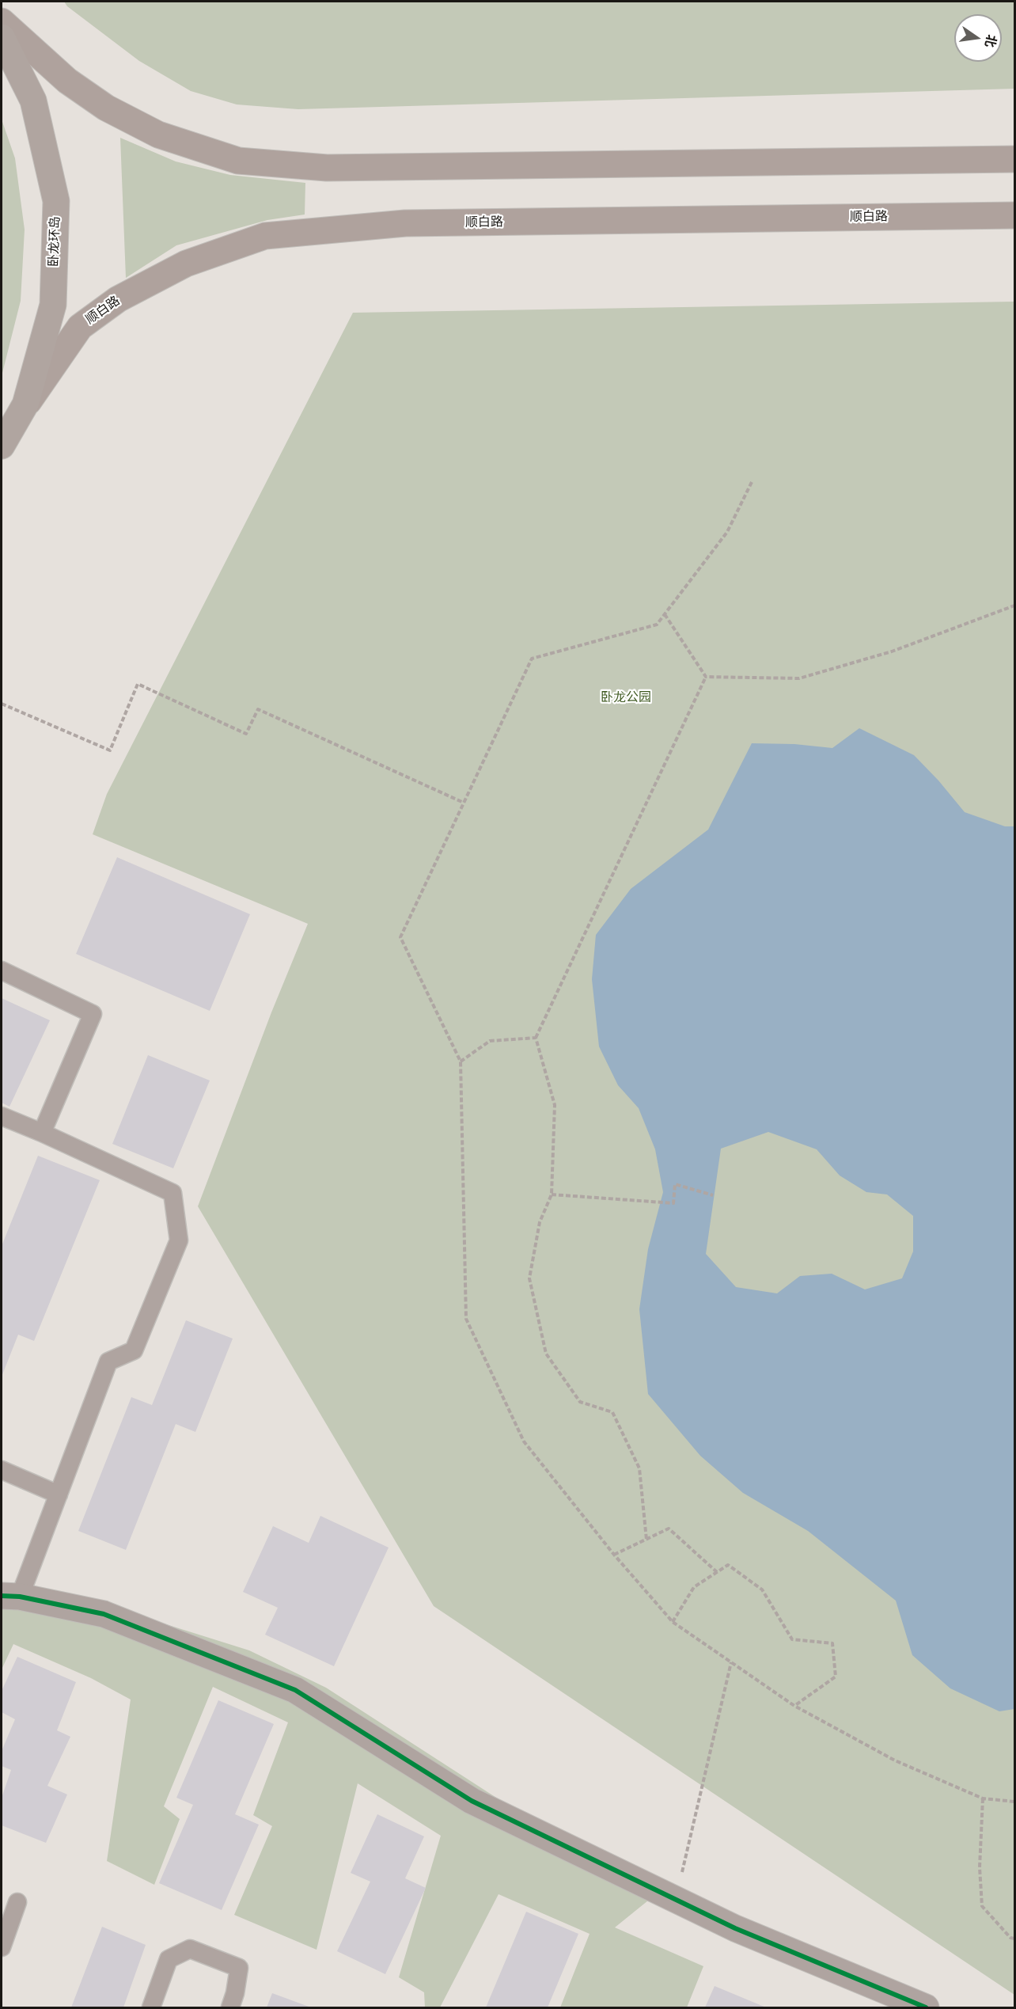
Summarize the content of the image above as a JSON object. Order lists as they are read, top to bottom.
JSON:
{
  "streets": {
    "main road": ["顺白路", "卧龙环岛"]
  },
  "crossings": [
    ["顺白路", "卧龙环岛"]
  ],
  "parks": ["卧龙公园"],
  "north": "right"
}
